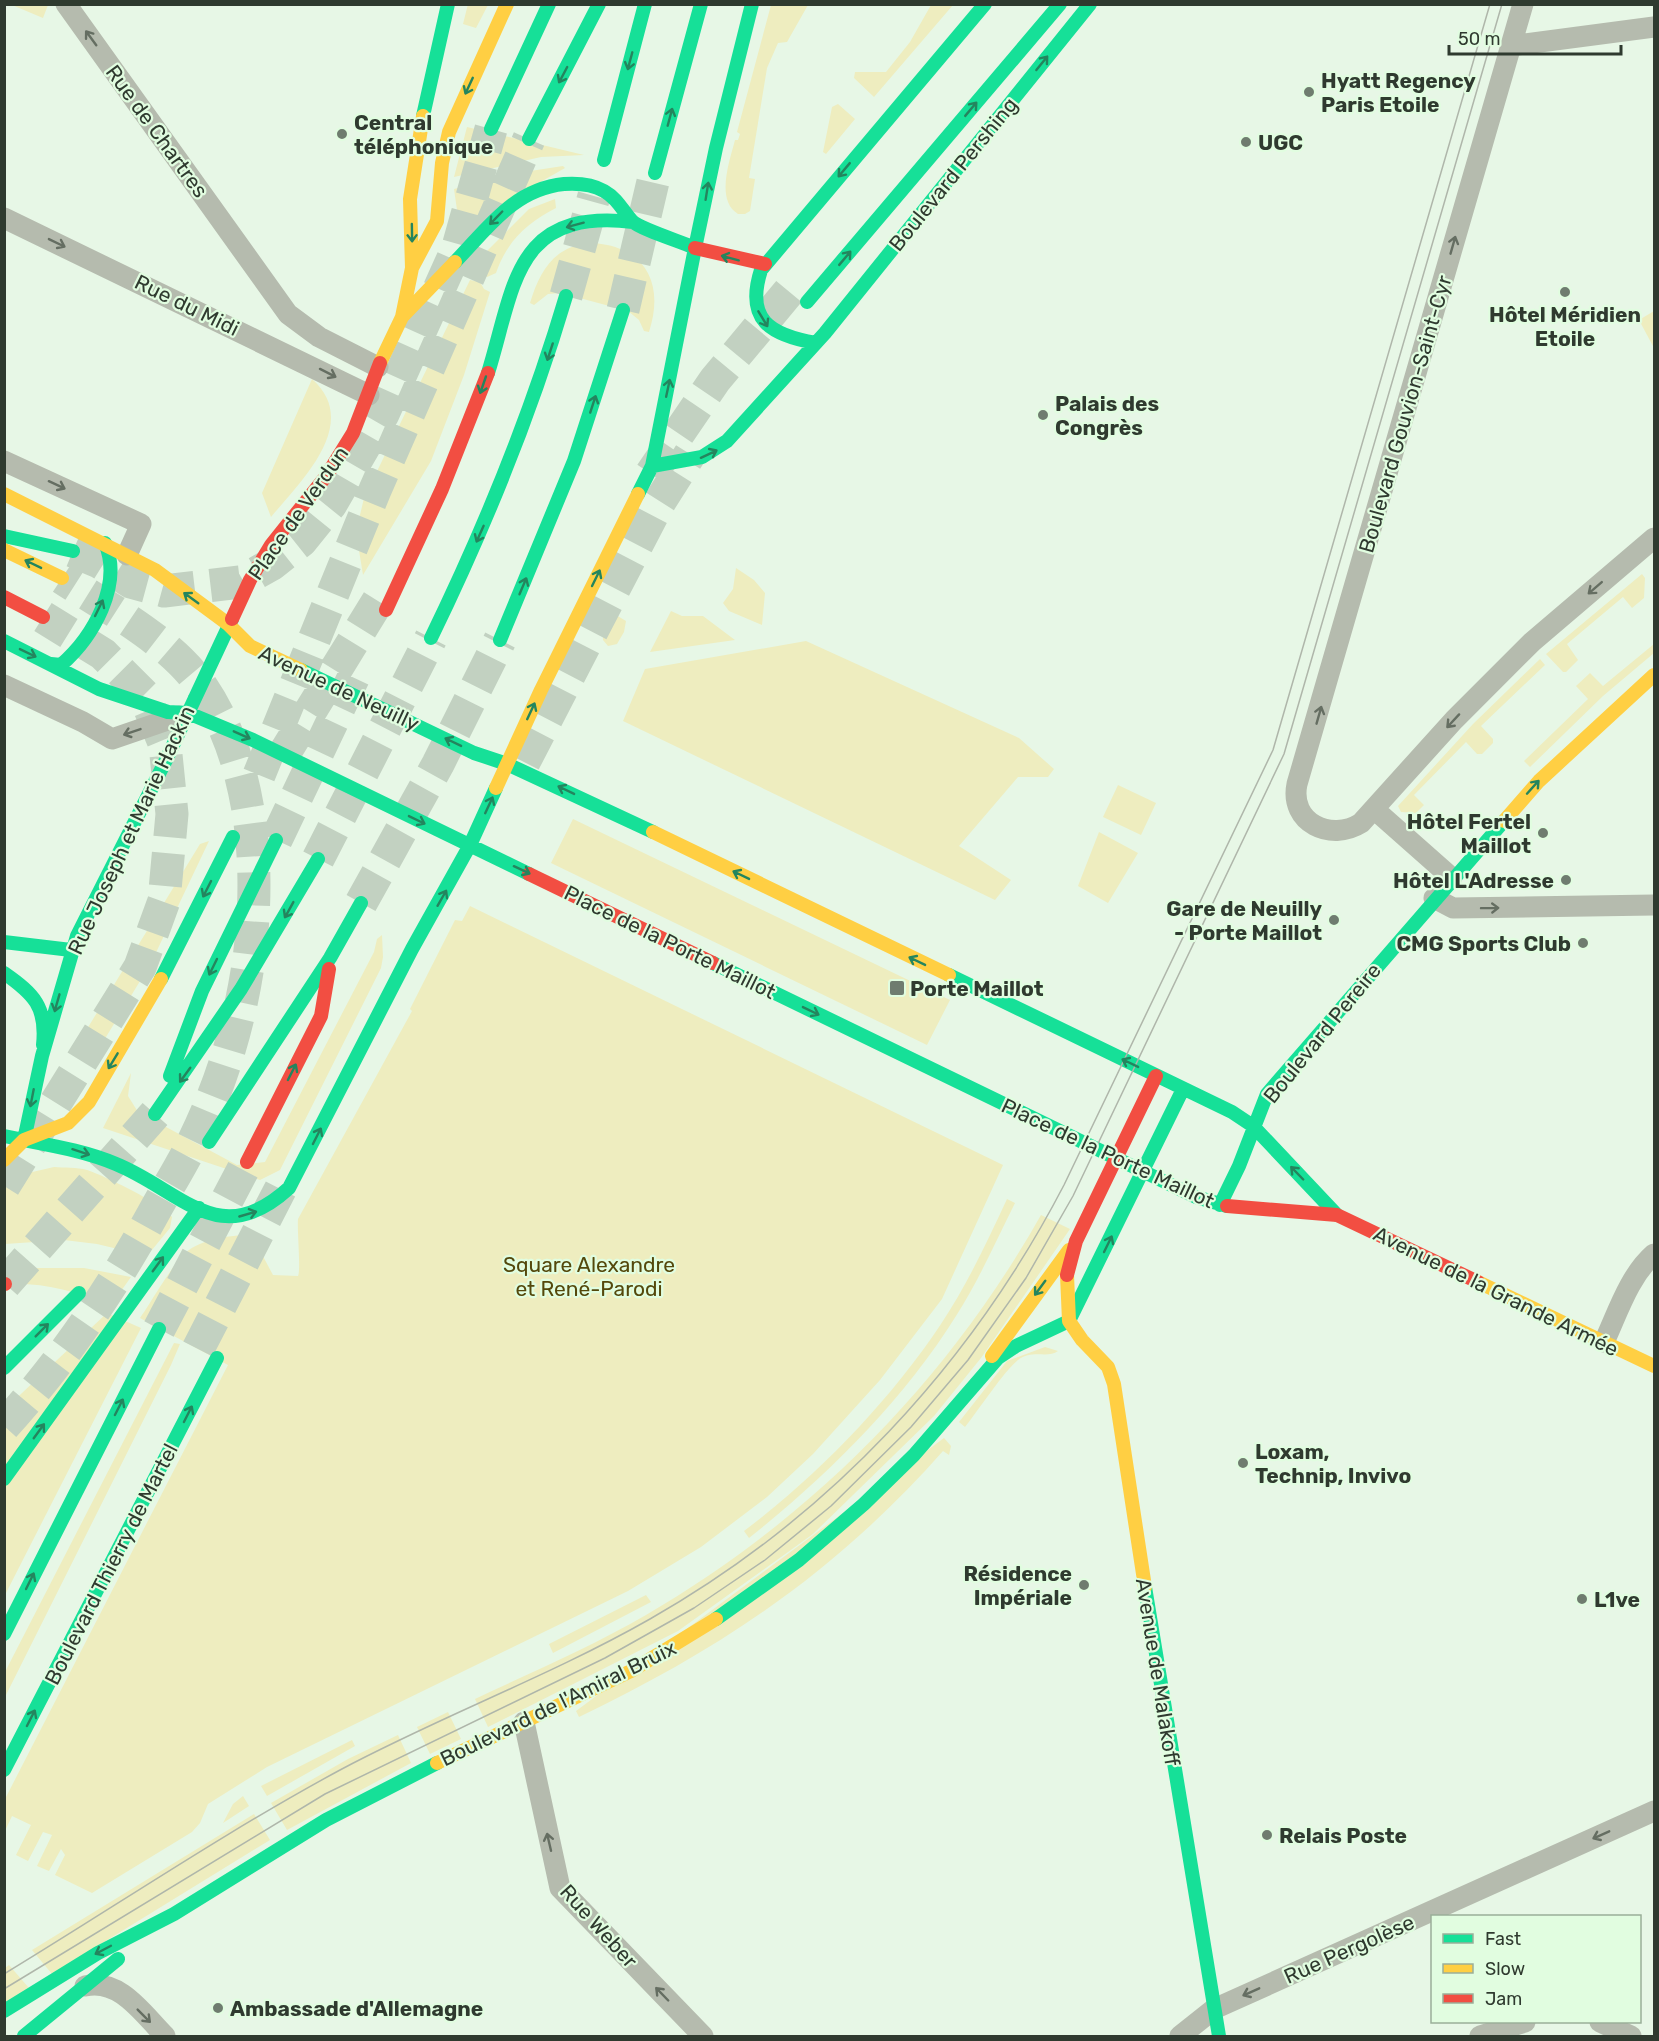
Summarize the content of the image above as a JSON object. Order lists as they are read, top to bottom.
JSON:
{
  "streets": {
    "main road": [
      "Boulevard Pershing",
      "Place de Verdun",
      "Avenue de Neuilly",
      "Rue Joseph et Marie Hackin",
      "Place de la Porte Maillot",
      "Boulevard Pereire",
      "Avenue de la Grande Armée",
      "Boulevard Thierry de Martel",
      "Avenue de Malakoff",
      "Boulevard de l'Amiral Bruix"
    ],
    "street": [
      "Rue de Chartres",
      "Rue du Midi",
      "Boulevard Gouvion-Saint-Cyr",
      "Rue Weber",
      "Rue Pergolèse"
    ]
  },
  "crossings": [
    ["Rue de Chartres", "Place de Verdun"],
    ["Rue du Midi", "Place de Verdun"],
    ["Place de Verdun", "Avenue de Neuilly"],
    ["Place de Verdun", "Rue Joseph et Marie Hackin"],
    ["Place de la Porte Maillot", "Boulevard Pereire"],
    ["Place de la Porte Maillot", "Avenue de la Grande Armée"],
    ["Place de la Porte Maillot", "Boulevard de l'Amiral Bruix"],
    ["Avenue de Malakoff", "Boulevard de l'Amiral Bruix"],
    ["Avenue de Malakoff", "Rue Pergolèse"],
    ["Boulevard de l'Amiral Bruix", "Rue Weber"]
  ],
  "one_way": [
    "Rue de Chartres",
    "Rue du Midi",
    "Boulevard Gouvion-Saint-Cyr",
    "Boulevard Pereire",
    "Rue Weber",
    "Rue Pergolèse"
  ],
  "parks": ["Square Alexandre et René-Parodi"],
  "places": {
    "other": [
      "Hyatt Regency Paris Etoile",
      "Central téléphonique",
      "UGC",
      "Hôtel Méridien Etoile",
      "Palais des Congrès",
      "Hôtel Fertel Maillot",
      "Hôtel L'Adresse",
      "Gare de Neuilly - Porte Maillot",
      "CMG Sports Club",
      "Loxam, Technip, Invivo",
      "Résidence Impériale",
      "L1ve",
      "Relais Poste",
      "Ambassade d'Allemagne"
    ],
    "transit": ["Porte Maillot"]
  },
  "legend": ["Fast", "Slow", "Jam"],
  "scale_bar": "50 m"
}
